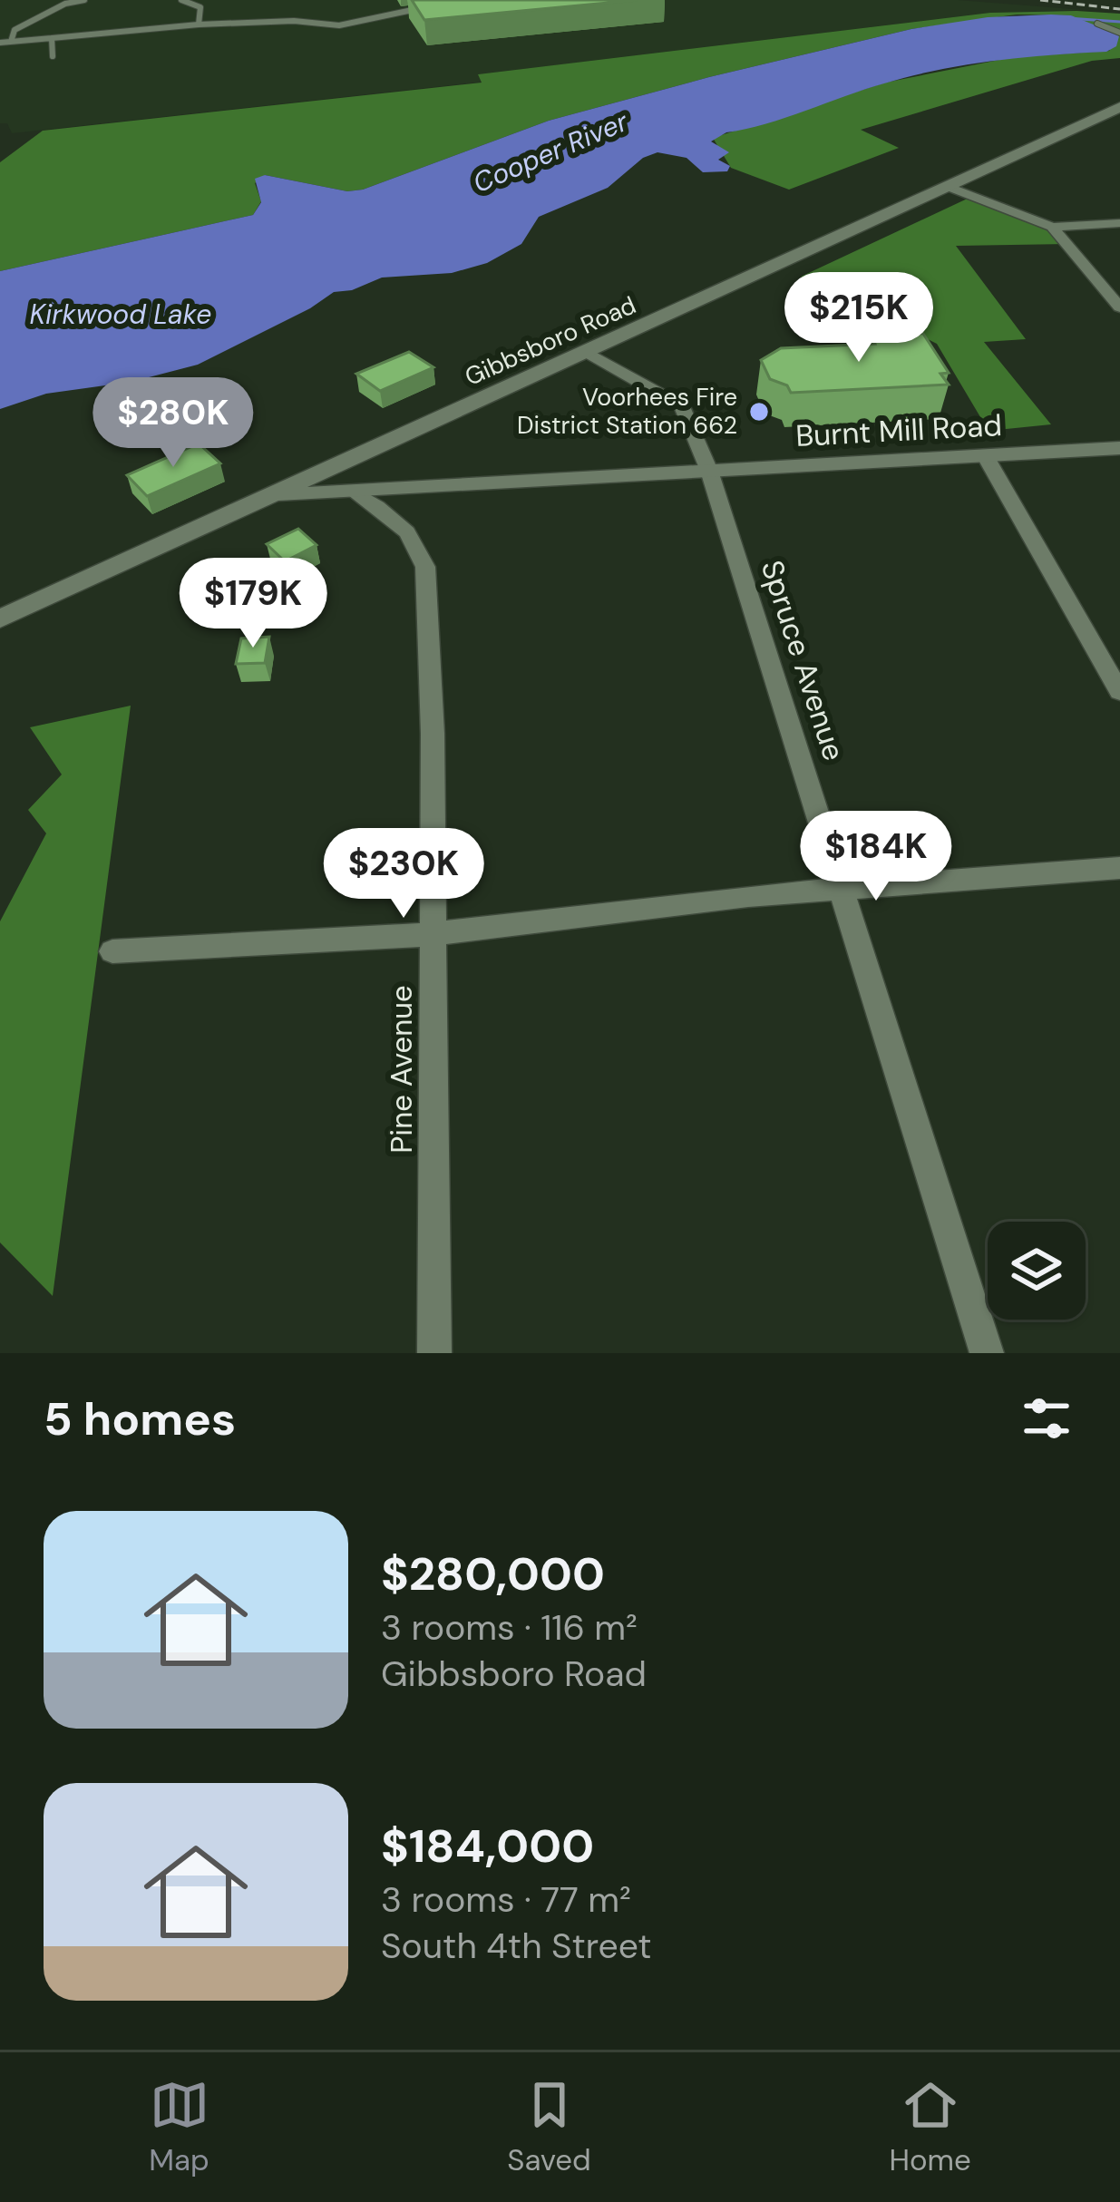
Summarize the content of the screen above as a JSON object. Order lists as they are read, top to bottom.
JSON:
{
  "streets": {
    "street": [
      "Gibbsboro Road",
      "Burnt Mill Road",
      "Spruce Avenue",
      "Pine Avenue"
    ]
  },
  "crossings": [
    ["Gibbsboro Road", "Burnt Mill Road"],
    ["Gibbsboro Road", "Spruce Avenue"],
    ["Burnt Mill Road", "Spruce Avenue"],
    ["Burnt Mill Road", "Pine Avenue"]
  ],
  "water": ["Cooper River", "Kirkwood Lake"],
  "places": ["Voorhees Fire District Station 662"],
  "page": {
    "price": [
      "$215K",
      "$280K",
      "$179K",
      "$184K",
      "$230K"
    ],
    "heading": "5 homes",
    "list": [
      {
        "name": "$280,000",
        "note": "3 rooms · 116 m² · Gibbsboro Road"
      },
      {
        "name": "$184,000",
        "note": "3 rooms · 77 m² · South 4th Street"
      }
    ],
    "tabs": ["Map", "Saved", "Home"]
  }
}
